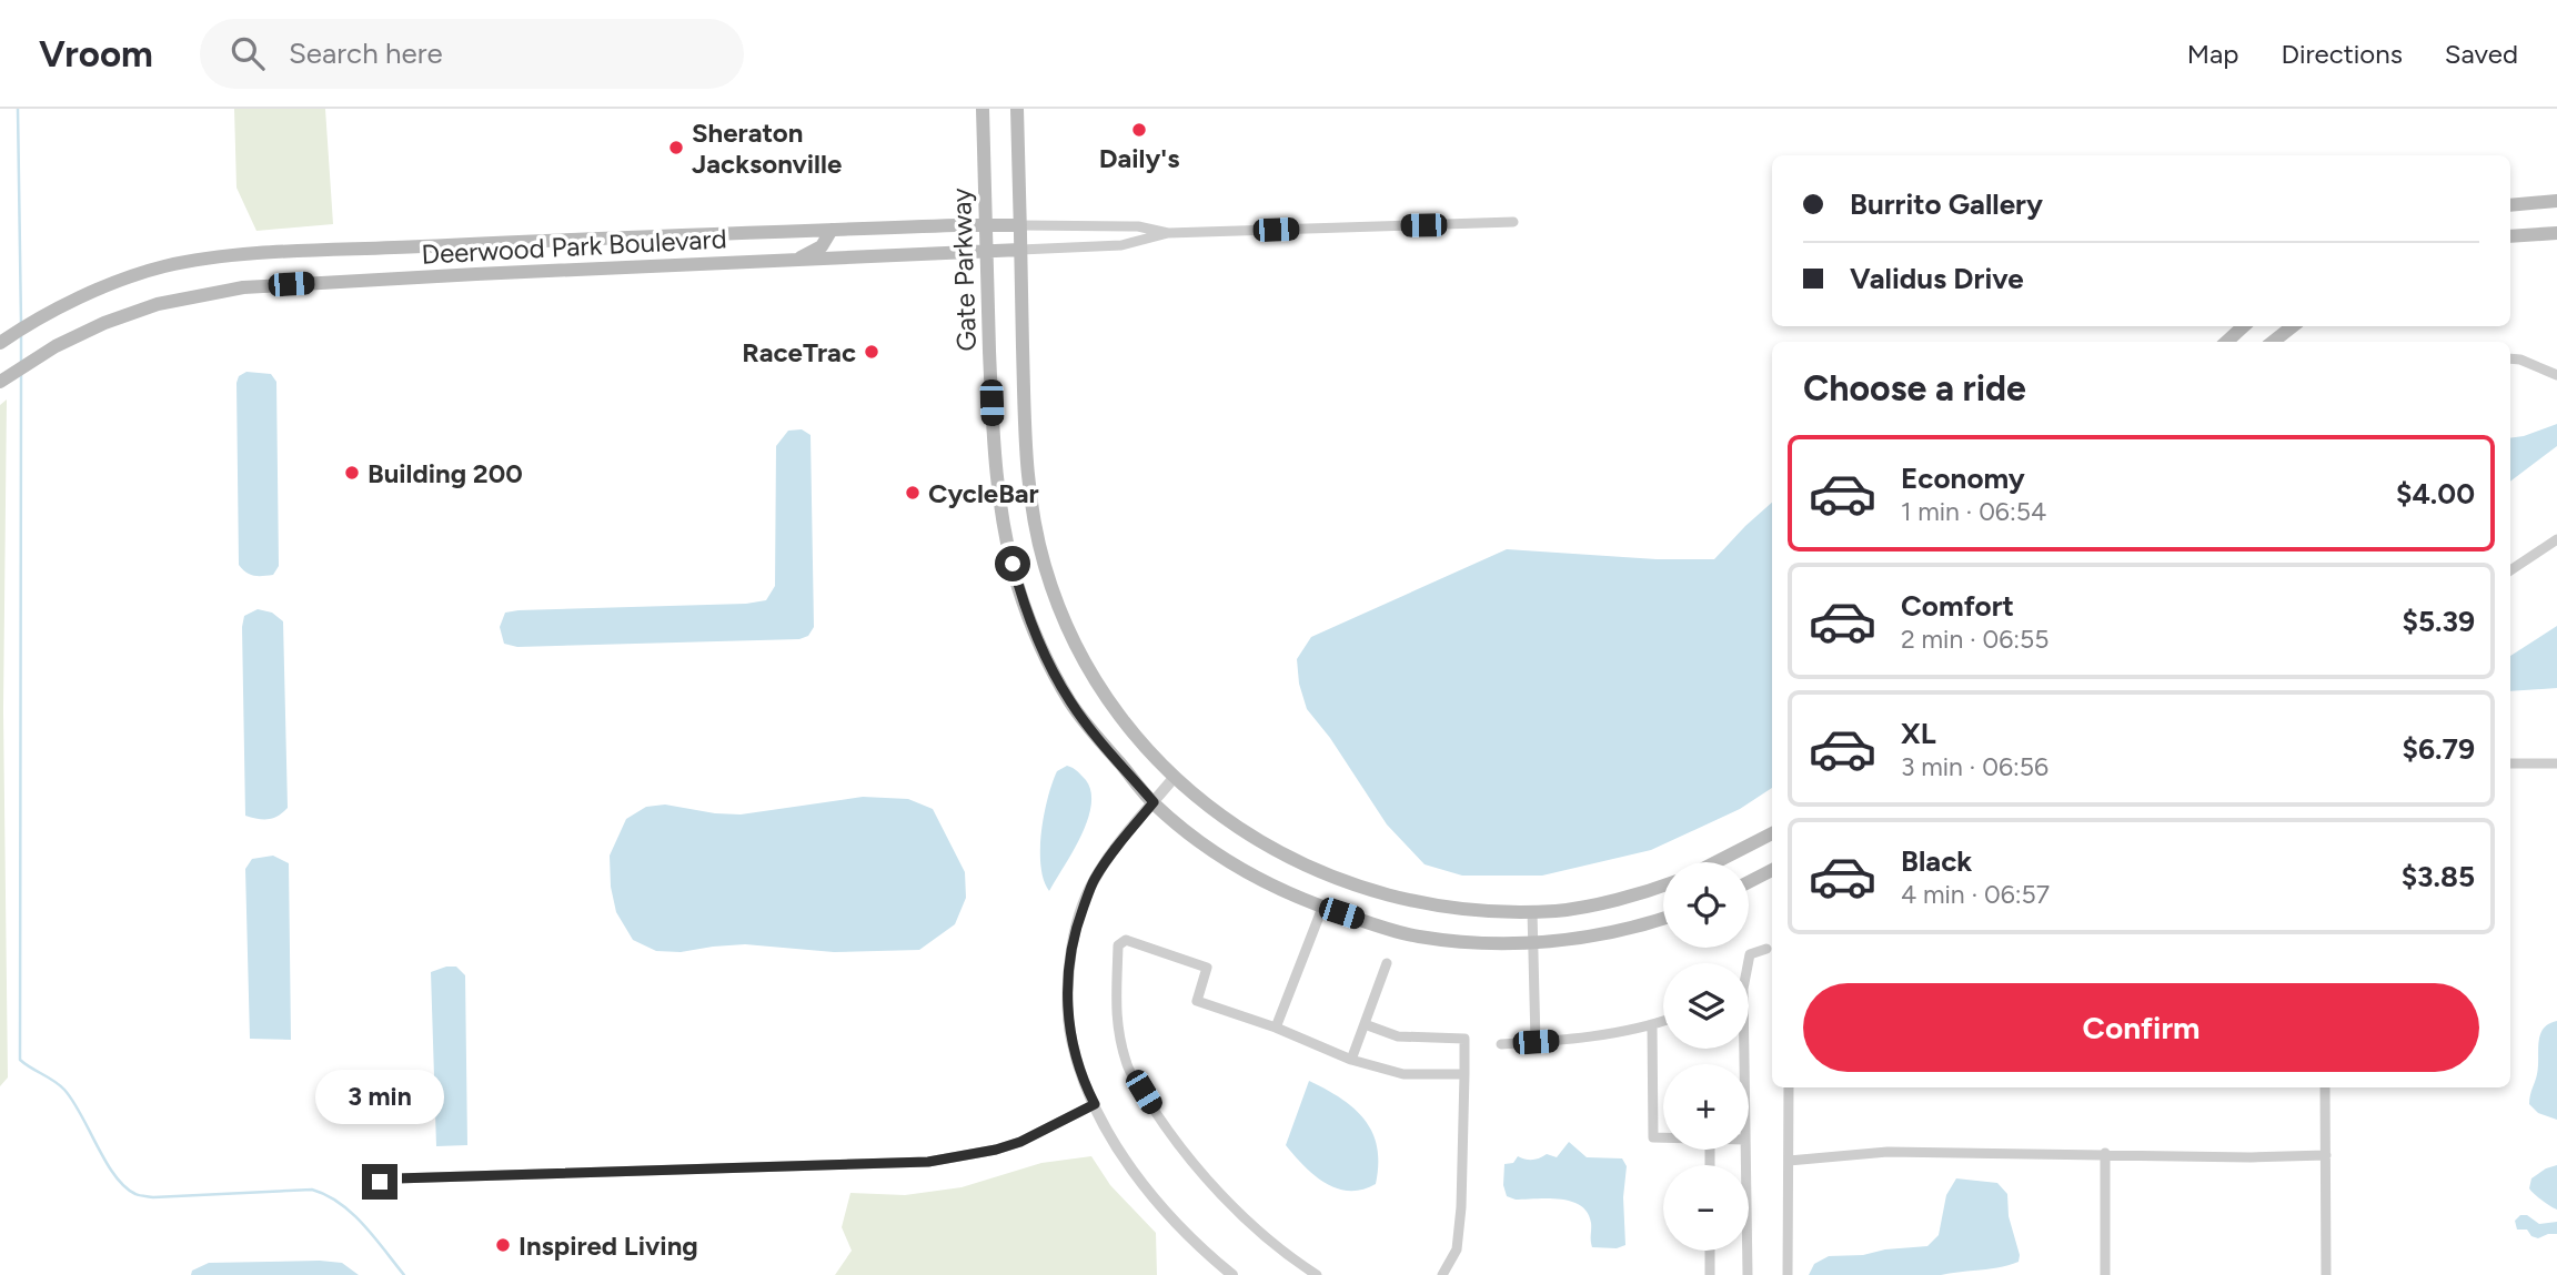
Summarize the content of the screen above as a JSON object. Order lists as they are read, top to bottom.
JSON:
{
  "streets": {
    "main road": ["Deerwood Park Boulevard", "Gate Parkway"]
  },
  "crossings": [
    ["Deerwood Park Boulevard", "Gate Parkway"]
  ],
  "places": [
    "Daily's",
    "Sheraton Jacksonville",
    "RaceTrac",
    "Building 200",
    "CycleBar",
    "Inspired Living"
  ],
  "page": {
    "header": "Vroom",
    "search": "Search here",
    "nav": ["Map", "Directions", "Saved"],
    "banner": ["Burrito Gallery", "Validus Drive"],
    "heading": "Choose a ride",
    "list": [
      {
        "name": "Economy",
        "note": "1 min · 06:54",
        "value": "$4.00"
      },
      {
        "name": "Comfort",
        "note": "2 min · 06:55",
        "value": "$5.39"
      },
      {
        "name": "XL",
        "note": "3 min · 06:56",
        "value": "$6.79"
      },
      {
        "name": "Black",
        "note": "4 min · 06:57",
        "value": "$3.85"
      }
    ],
    "map_buttons": ["+", "−"],
    "buttons": "Confirm",
    "bubble": "3 min"
  }
}
